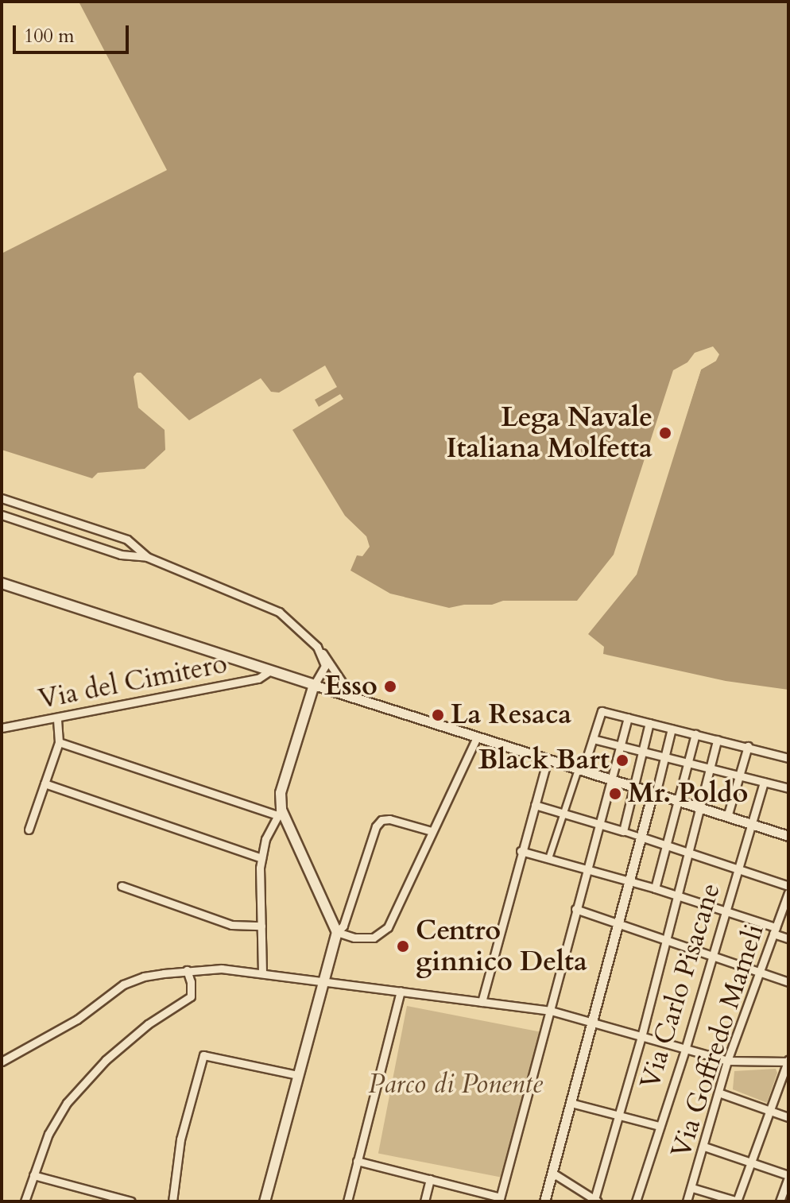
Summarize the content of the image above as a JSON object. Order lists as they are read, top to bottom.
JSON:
{
  "streets": {
    "street": ["Via del Cimitero", "Via Carlo Pisacane", "Via Goffredo Mameli"]
  },
  "parks": ["Parco di Ponente"],
  "places": [
    "Lega Navale Italiana Molfetta",
    "Esso",
    "La Resaca",
    "Black Bart",
    "Mr. Poldo",
    "Centro ginnico Delta"
  ],
  "scale_bar": "100 m"
}
